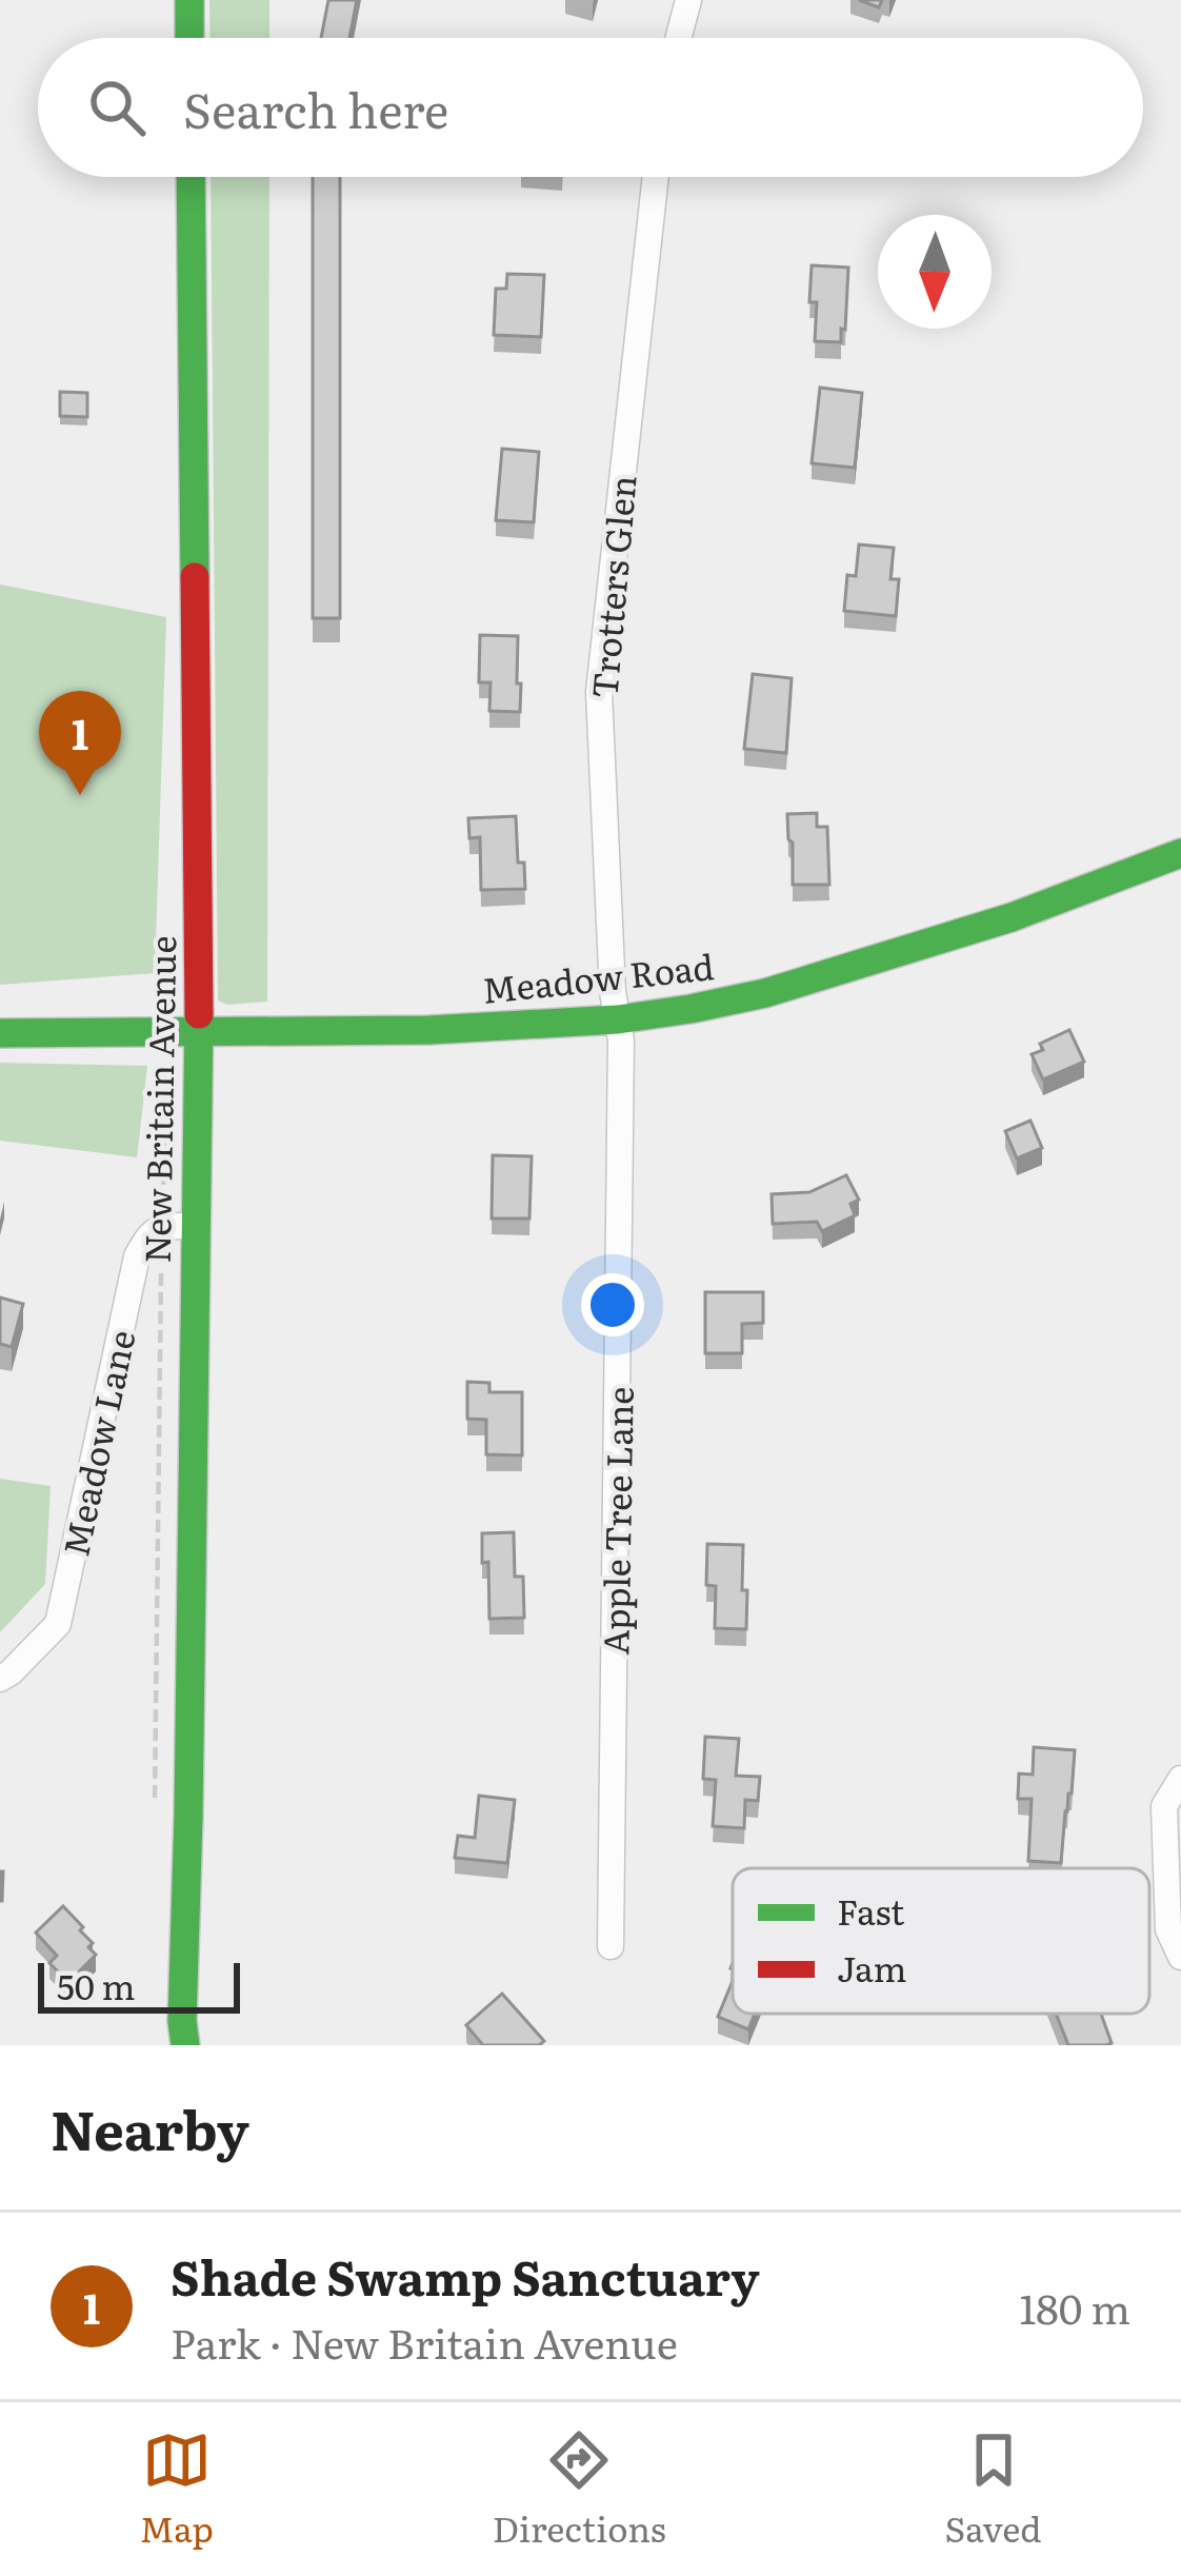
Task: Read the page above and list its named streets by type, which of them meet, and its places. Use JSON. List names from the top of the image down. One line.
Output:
{"streets":{"street":["Trotters Glen","Meadow Road","New Britain Avenue","Meadow Lane","Apple Tree Lane"]},"crossings":[["Trotters Glen","Meadow Road"],["Trotters Glen","Apple Tree Lane"],["Meadow Road","New Britain Avenue"],["Meadow Road","Apple Tree Lane"],["New Britain Avenue","Meadow Lane"]],"legend":["Fast","Jam"],"scale_bar":"50 m","north":"bottom","page":{"search":"Search here","pins":"1","scale":"50 m","heading":"Nearby","list":[{"mark":"1","name":"Shade Swamp Sanctuary","note":"Park · New Britain Avenue","value":"180 m"}],"nav":["Map","Directions","Saved"]}}
